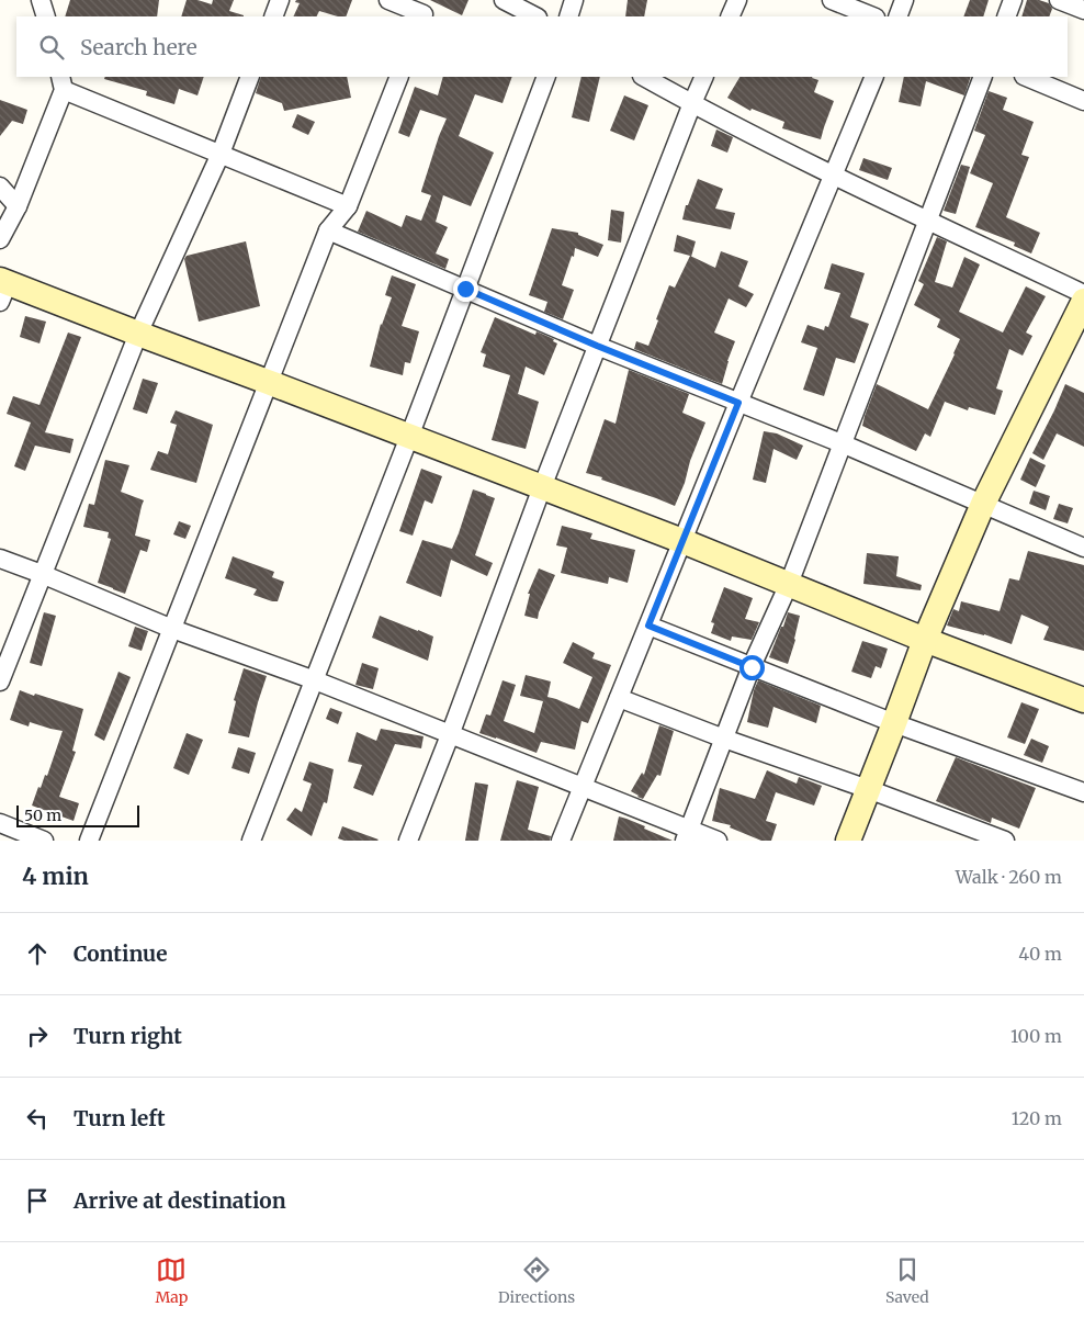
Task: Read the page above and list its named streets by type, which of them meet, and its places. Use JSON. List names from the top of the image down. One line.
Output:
{"scale_bar":"50 m","page":{"search":"Search here","scale":"50 m","heading":["4 min","Walk · 260 m"],"list":[["Continue","40 m"],["Turn right","100 m"],["Turn left","120 m"],"Arrive at destination"],"nav":["Map","Directions","Saved"]}}
